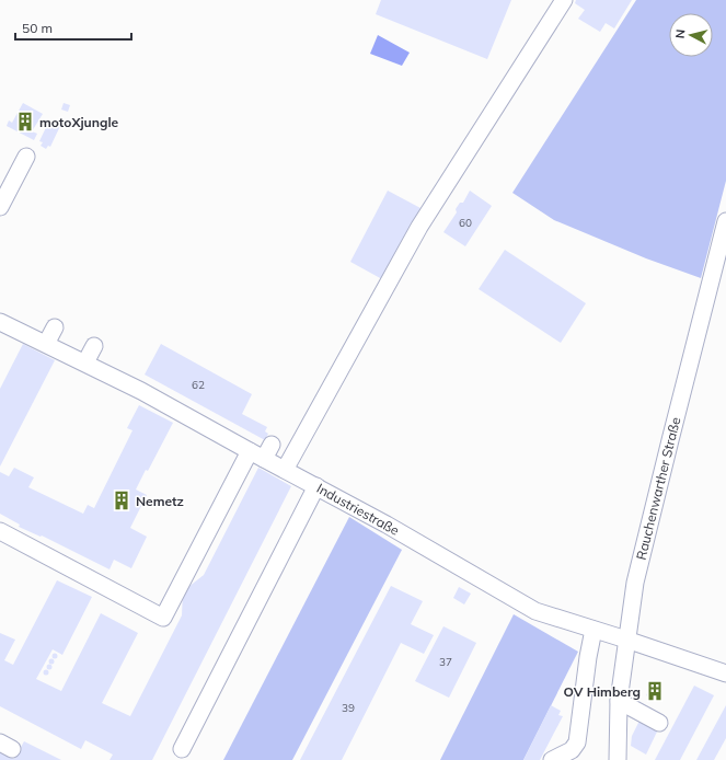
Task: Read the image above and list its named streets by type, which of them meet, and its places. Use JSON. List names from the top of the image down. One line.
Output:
{"streets":{"street":["Rauchenwarther Straße","Industriestraße"]},"crossings":[["Rauchenwarther Straße","Industriestraße"]],"places":{"building":["motoXjungle","Nemetz","OV Himberg"]},"house_numbers":["60","62","37","39"],"scale_bar":"50 m","north":"left"}
